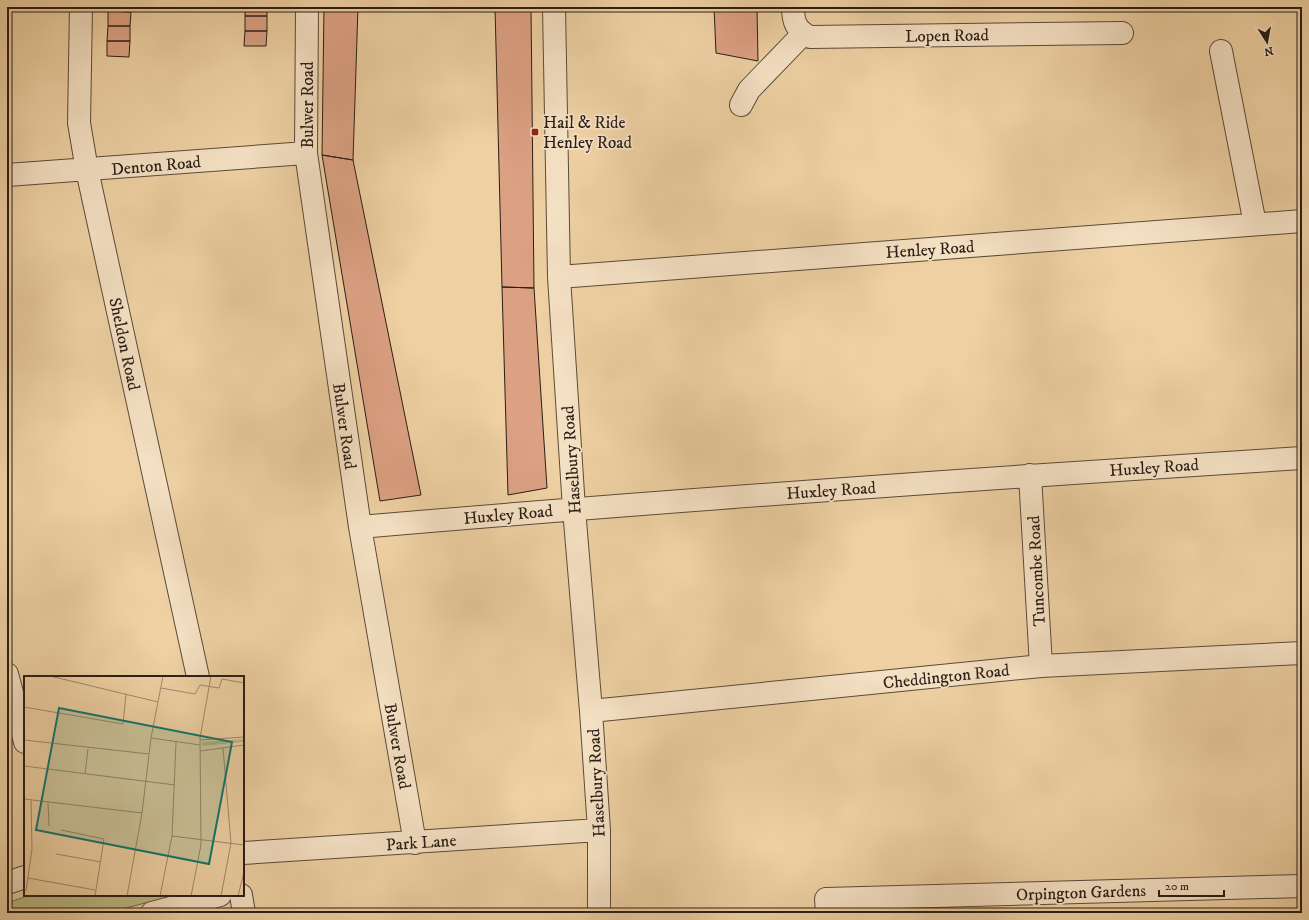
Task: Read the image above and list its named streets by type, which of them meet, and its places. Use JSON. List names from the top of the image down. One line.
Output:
{"streets":{"street":["Lopen Road","Bulwer Road","Denton Road","Henley Road","Sheldon Road","Haselbury Road","Huxley Road","Tuncombe Road","Cheddington Road","Park Lane","Orpington Gardens"]},"crossings":[["Bulwer Road","Denton Road"],["Bulwer Road","Huxley Road"],["Bulwer Road","Park Lane"],["Denton Road","Sheldon Road"],["Henley Road","Haselbury Road"],["Haselbury Road","Huxley Road"],["Haselbury Road","Cheddington Road"],["Haselbury Road","Park Lane"],["Huxley Road","Tuncombe Road"],["Tuncombe Road","Cheddington Road"]],"places":{"transit":["Hail & Ride Henley Road"]},"scale_bar":"20 m","north":"bottom"}
